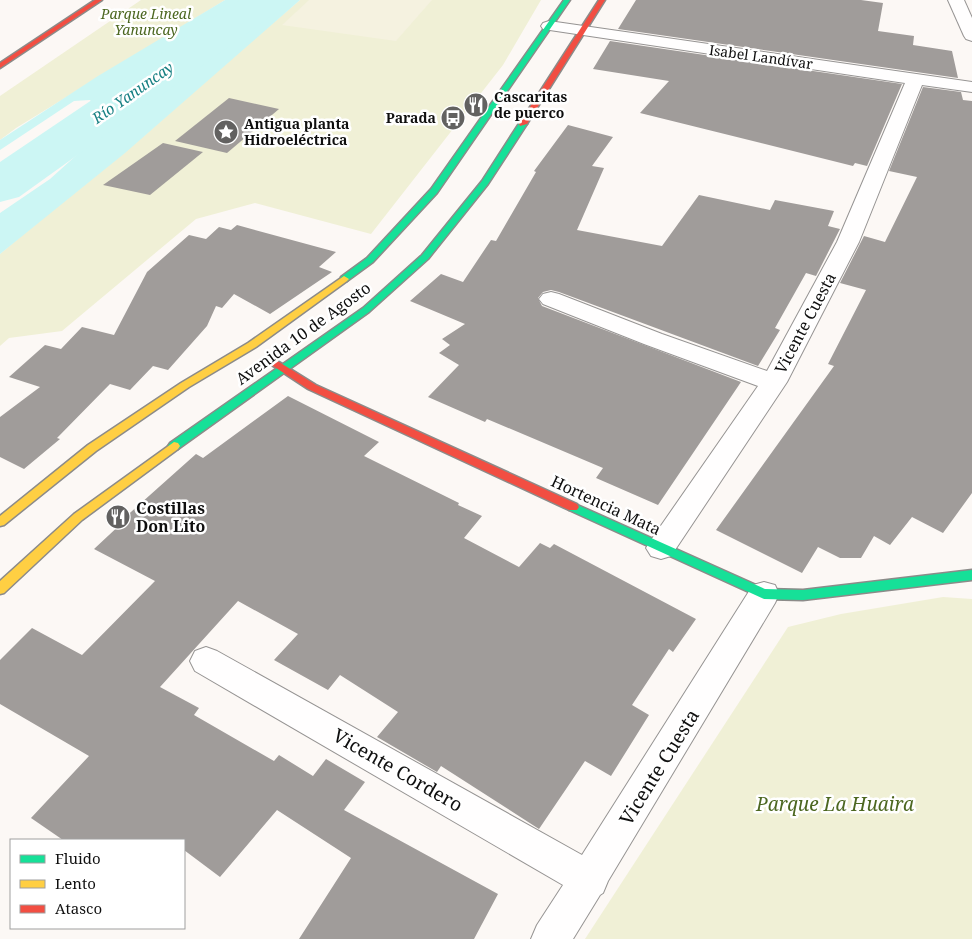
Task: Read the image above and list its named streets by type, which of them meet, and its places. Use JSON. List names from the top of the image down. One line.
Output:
{"streets":{"main road":["Avenida 10 de Agosto","Hortencia Mata"],"street":["Isabel Landívar","Vicente Cuesta","Vicente Cordero"]},"crossings":[["Isabel Landívar","Vicente Cuesta"],["Isabel Landívar","Avenida 10 de Agosto"],["Vicente Cuesta","Hortencia Mata"],["Vicente Cuesta","Vicente Cordero"],["Avenida 10 de Agosto","Hortencia Mata"]],"water":["Río Yanuncay"],"parks":["Parque Lineal Yanuncay","Parque La Huaira"],"places":{"restaurant":["Cascaritas de puerco","Costillas Don Lito"],"bus stop":["Parada"],"place":["Antigua planta Hidroeléctrica"]},"legend":["Fluido","Lento","Atasco"]}
